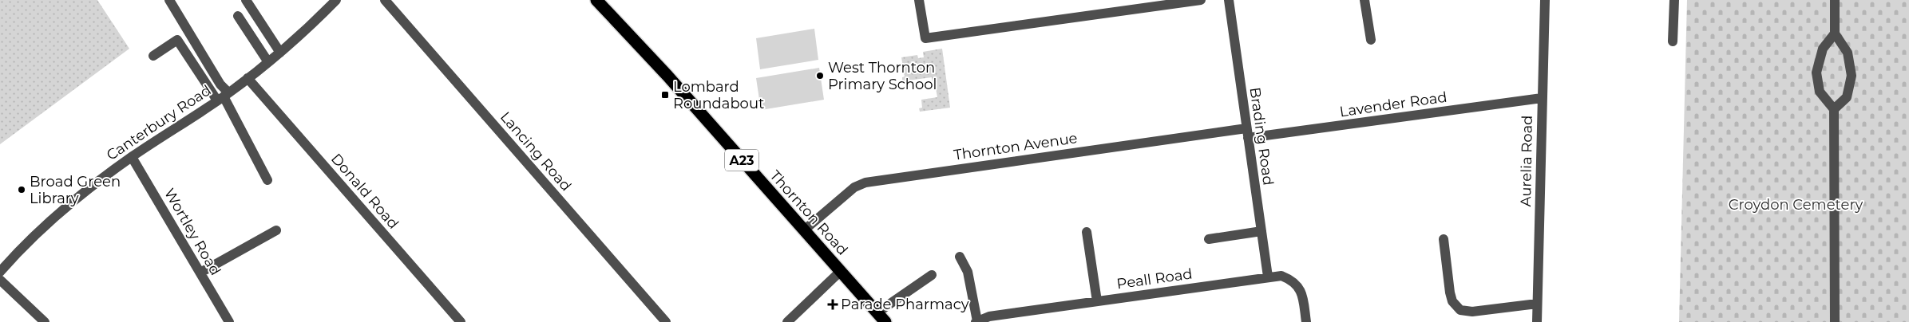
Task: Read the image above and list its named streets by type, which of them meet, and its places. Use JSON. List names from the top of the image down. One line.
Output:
{"streets":{"highway":["A23","Thornton Road"],"street":["Lavender Road","Canterbury Road","Brading Road","Thornton Avenue","Lancing Road","Aurelia Road","Donald Road","Wortley Road","Peall Road"]},"crossings":[["Lavender Road","Brading Road"],["Lavender Road","Thornton Avenue"],["Lavender Road","Aurelia Road"],["Canterbury Road","Donald Road"],["Canterbury Road","Wortley Road"],["Brading Road","Thornton Avenue"],["Brading Road","Peall Road"],["Thornton Avenue","Thornton Road"]],"parks":["Croydon Cemetery"],"places":{"other":["West Thornton Primary School","Broad Green Library"],"transit":["Lombard Roundabout"],"health":["Parade Pharmacy"]}}
